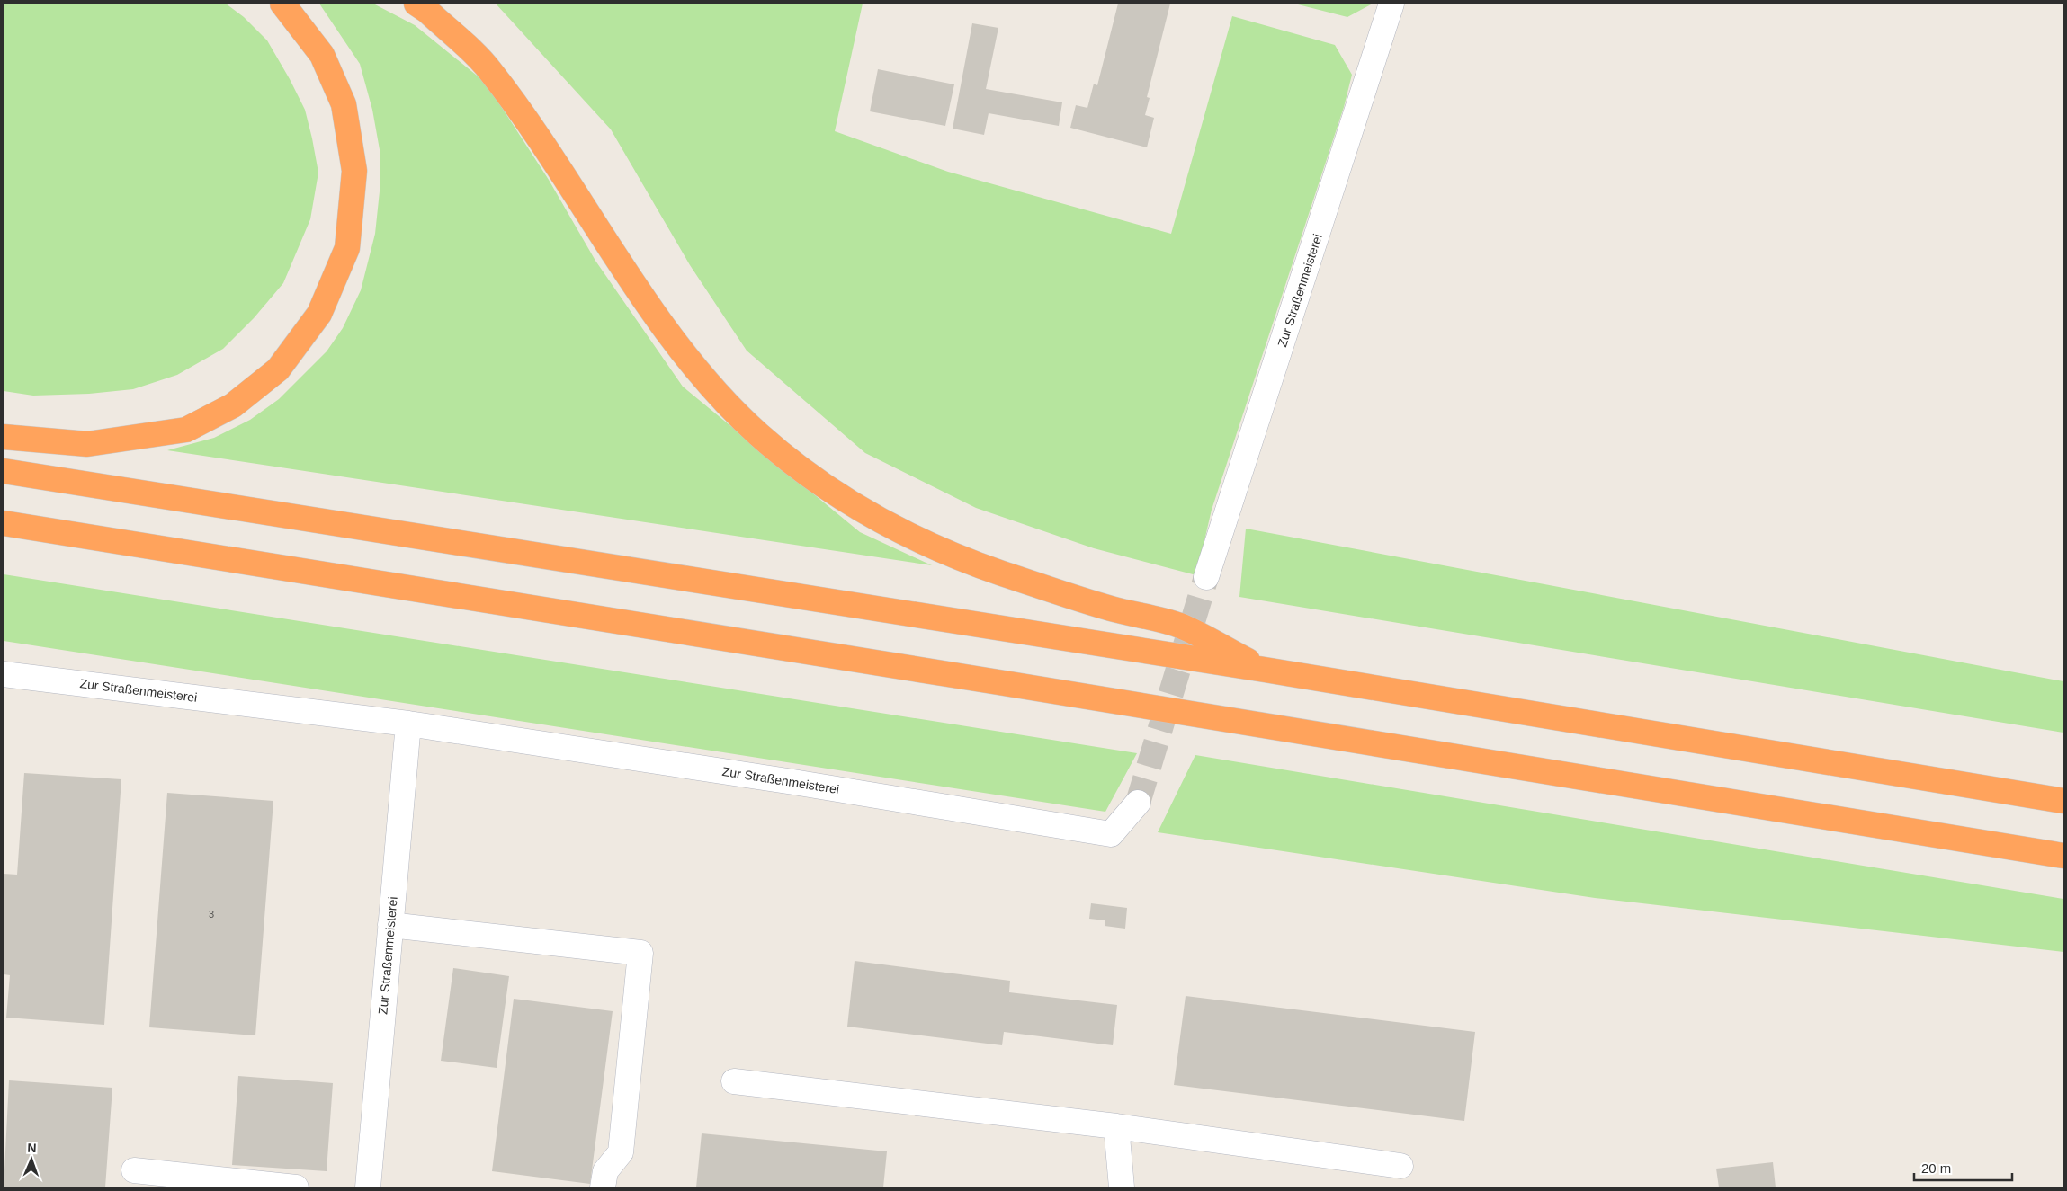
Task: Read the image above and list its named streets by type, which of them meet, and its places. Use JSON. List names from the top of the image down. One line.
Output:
{"streets":{"street":["Zur Straßenmeisterei"]},"house_numbers":["3"],"scale_bar":"20 m","north":"top"}
